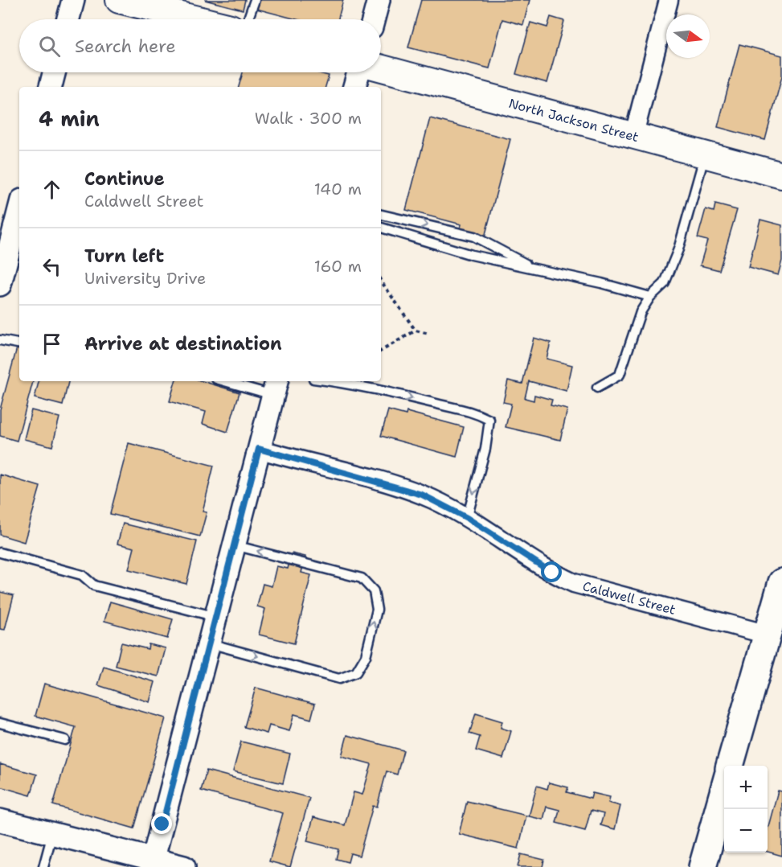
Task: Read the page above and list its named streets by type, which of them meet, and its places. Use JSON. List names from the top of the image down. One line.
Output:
{"streets":{"main road":["North Jackson Street"],"street":["Caldwell Street"]},"north":"right","page":{"search":"Search here","heading":["4 min","Walk · 300 m"],"list":[["Continue","Caldwell Street","140 m"],["Turn left","University Drive","160 m"],"Arrive at destination"],"map_buttons":["+","−"]}}
